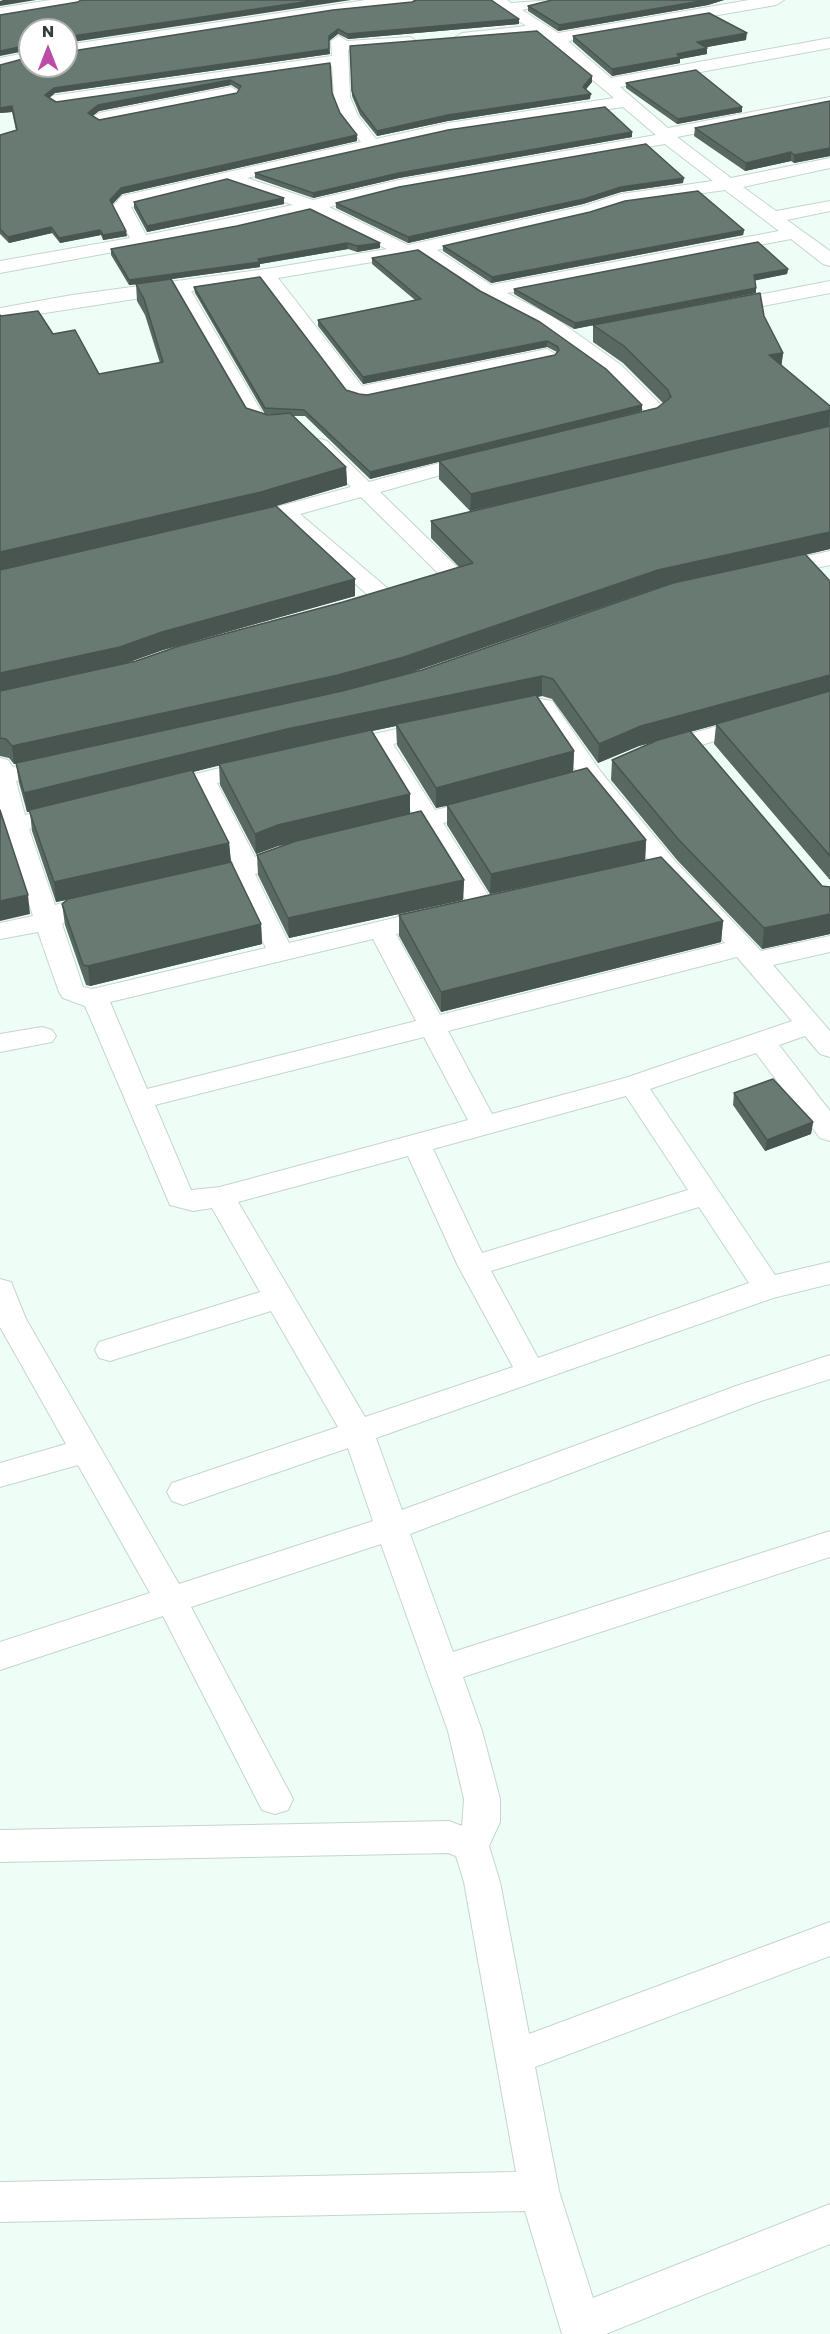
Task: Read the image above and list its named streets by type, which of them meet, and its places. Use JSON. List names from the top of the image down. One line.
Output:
{"north":"top"}
